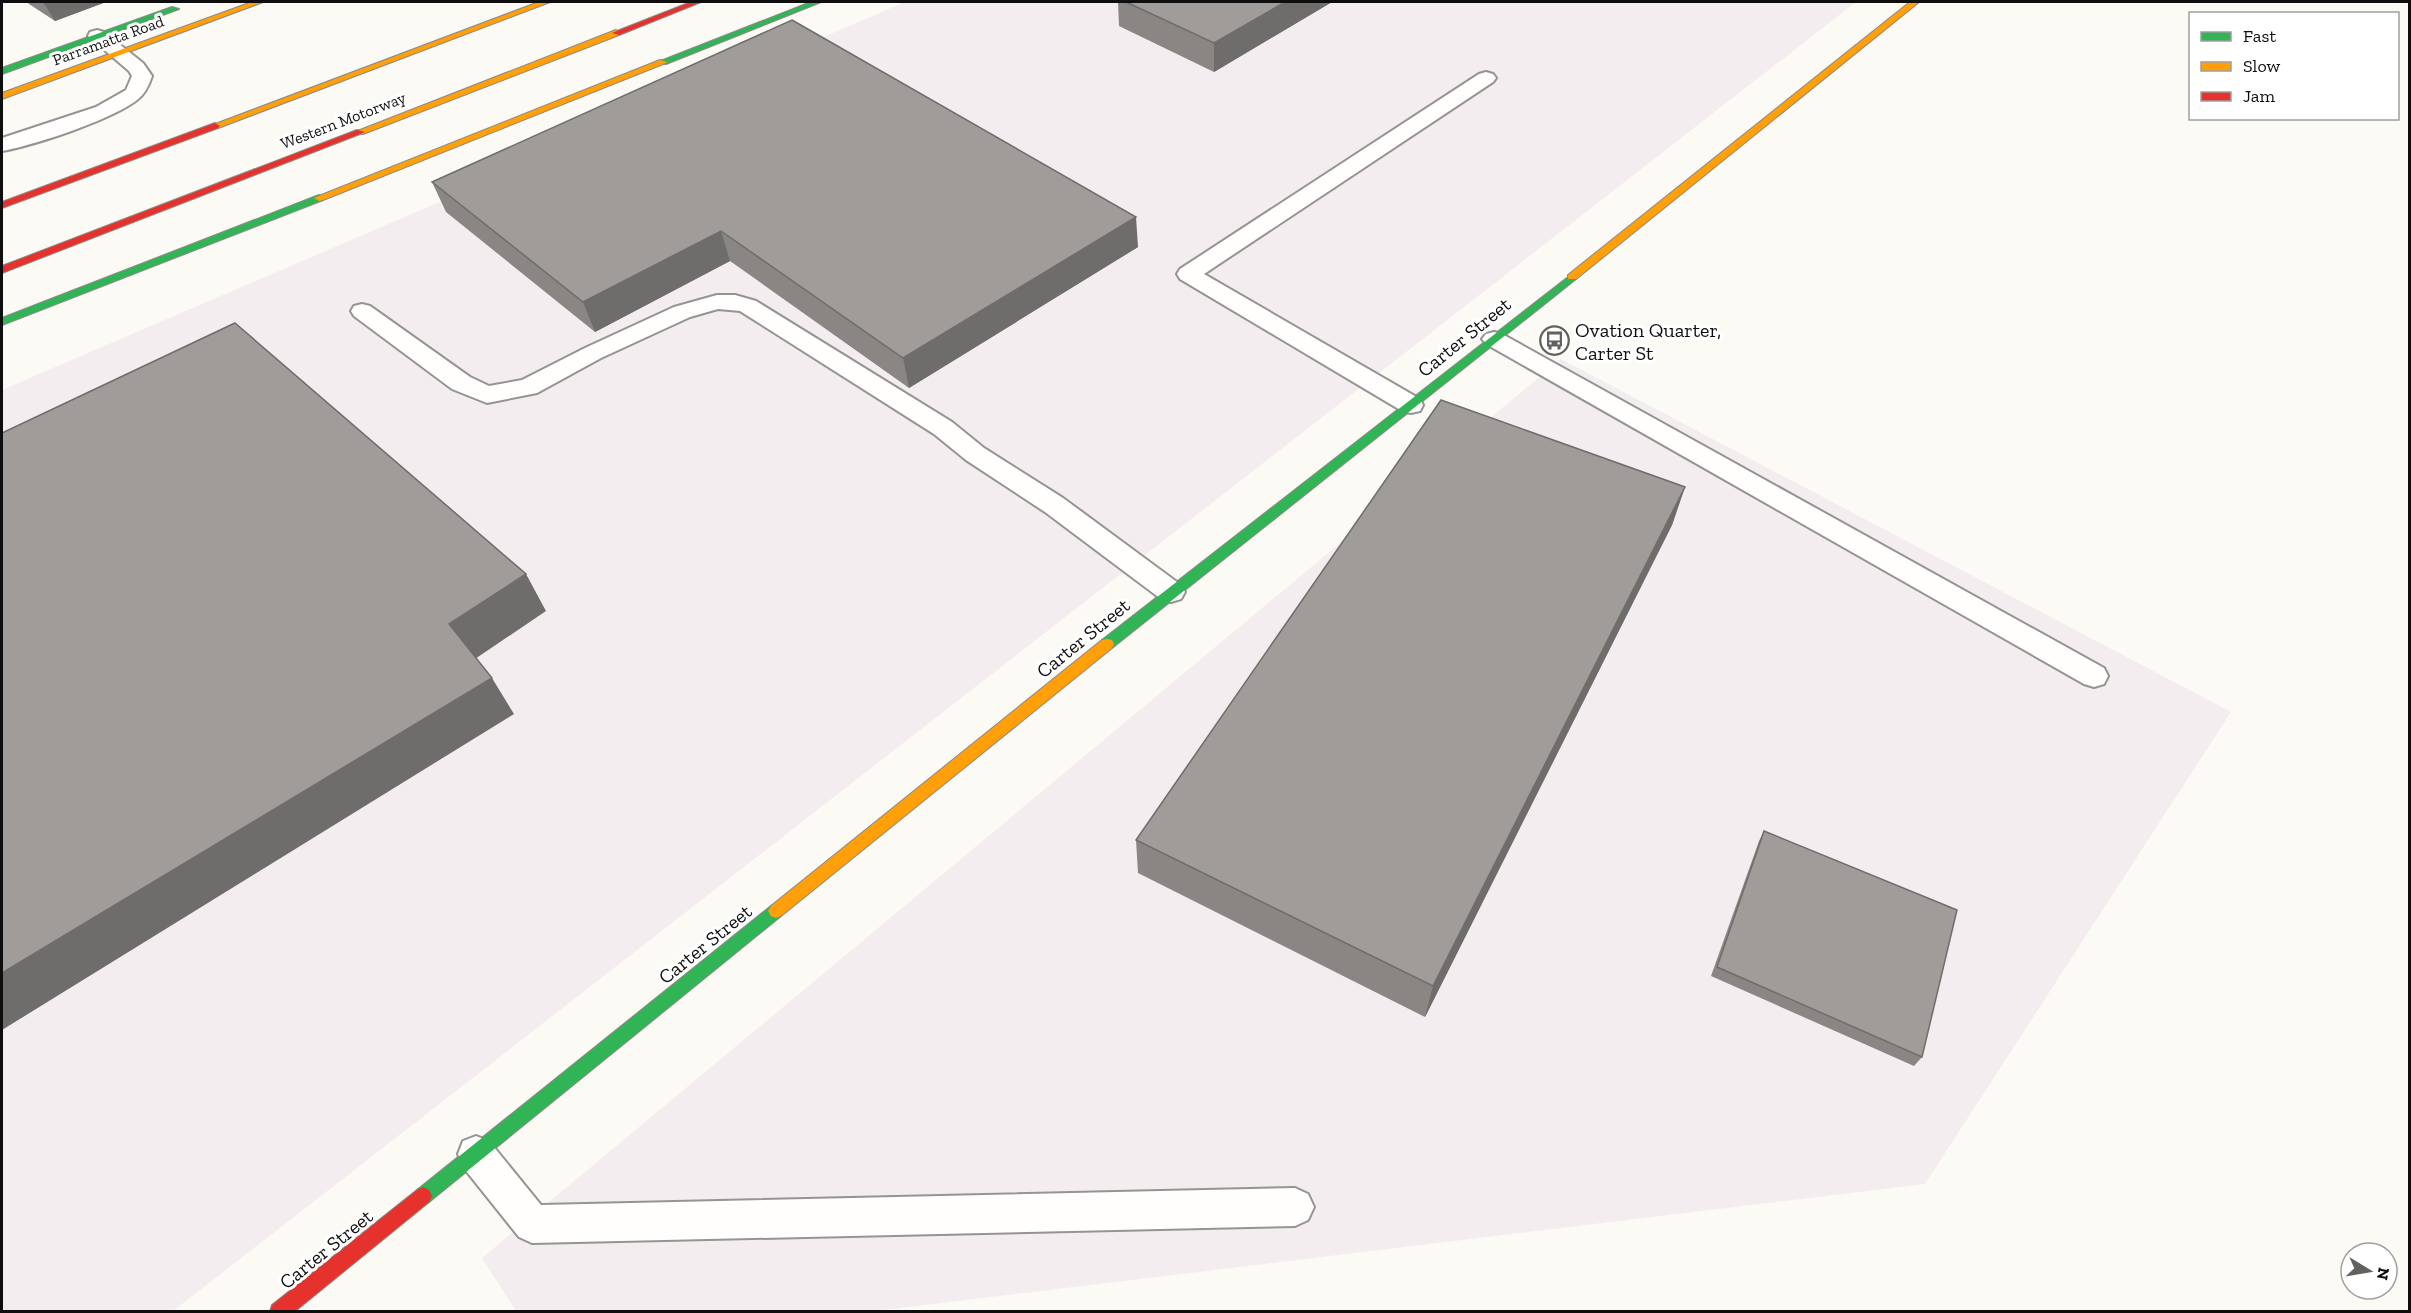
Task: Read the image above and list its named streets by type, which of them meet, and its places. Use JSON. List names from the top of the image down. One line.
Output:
{"streets":{"main road":["Parramatta Road","Western Motorway","Carter Street"]},"places":{"bus stop":["Ovation Quarter, Carter St"]},"legend":["Fast","Slow","Jam"],"north":"right"}
